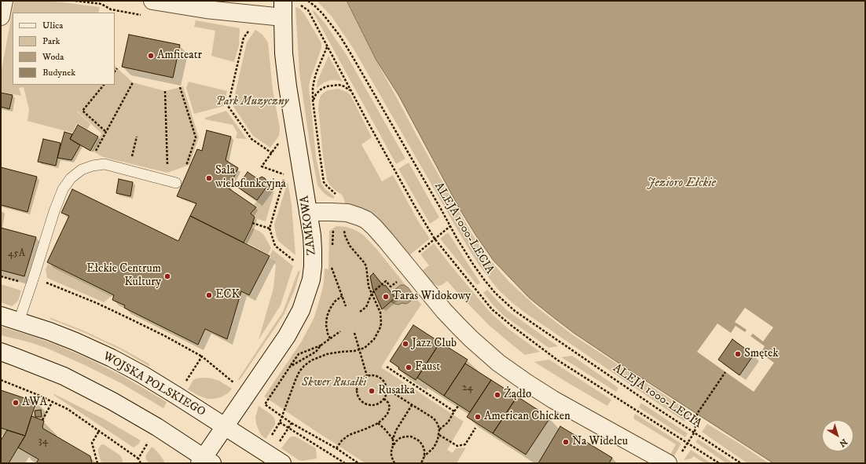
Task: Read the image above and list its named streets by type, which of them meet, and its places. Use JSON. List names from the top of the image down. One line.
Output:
{"streets":{"street":["ZAMKOWA","WOJSKA POLSKIEGO"],"path":["ALEJA 1000-LECIA"]},"crossings":[["ZAMKOWA","WOJSKA POLSKIEGO"]],"water":["Jezioro Ełckie"],"parks":["Park Muzyczny","Skwer Rusałki"],"places":["Amfiteatr","Sala wielofunkcyjna","Ełckie Centrum Kultury","ECK","Taras Widokowy","Jazz Club","Smętek","Faust","Rusałka","Żądło","AWA","American Chicken","Na Widelcu"],"house_numbers":["45A","24","34"],"legend":["Ulica","Park","Woda","Budynek"],"north":"bottom right"}
